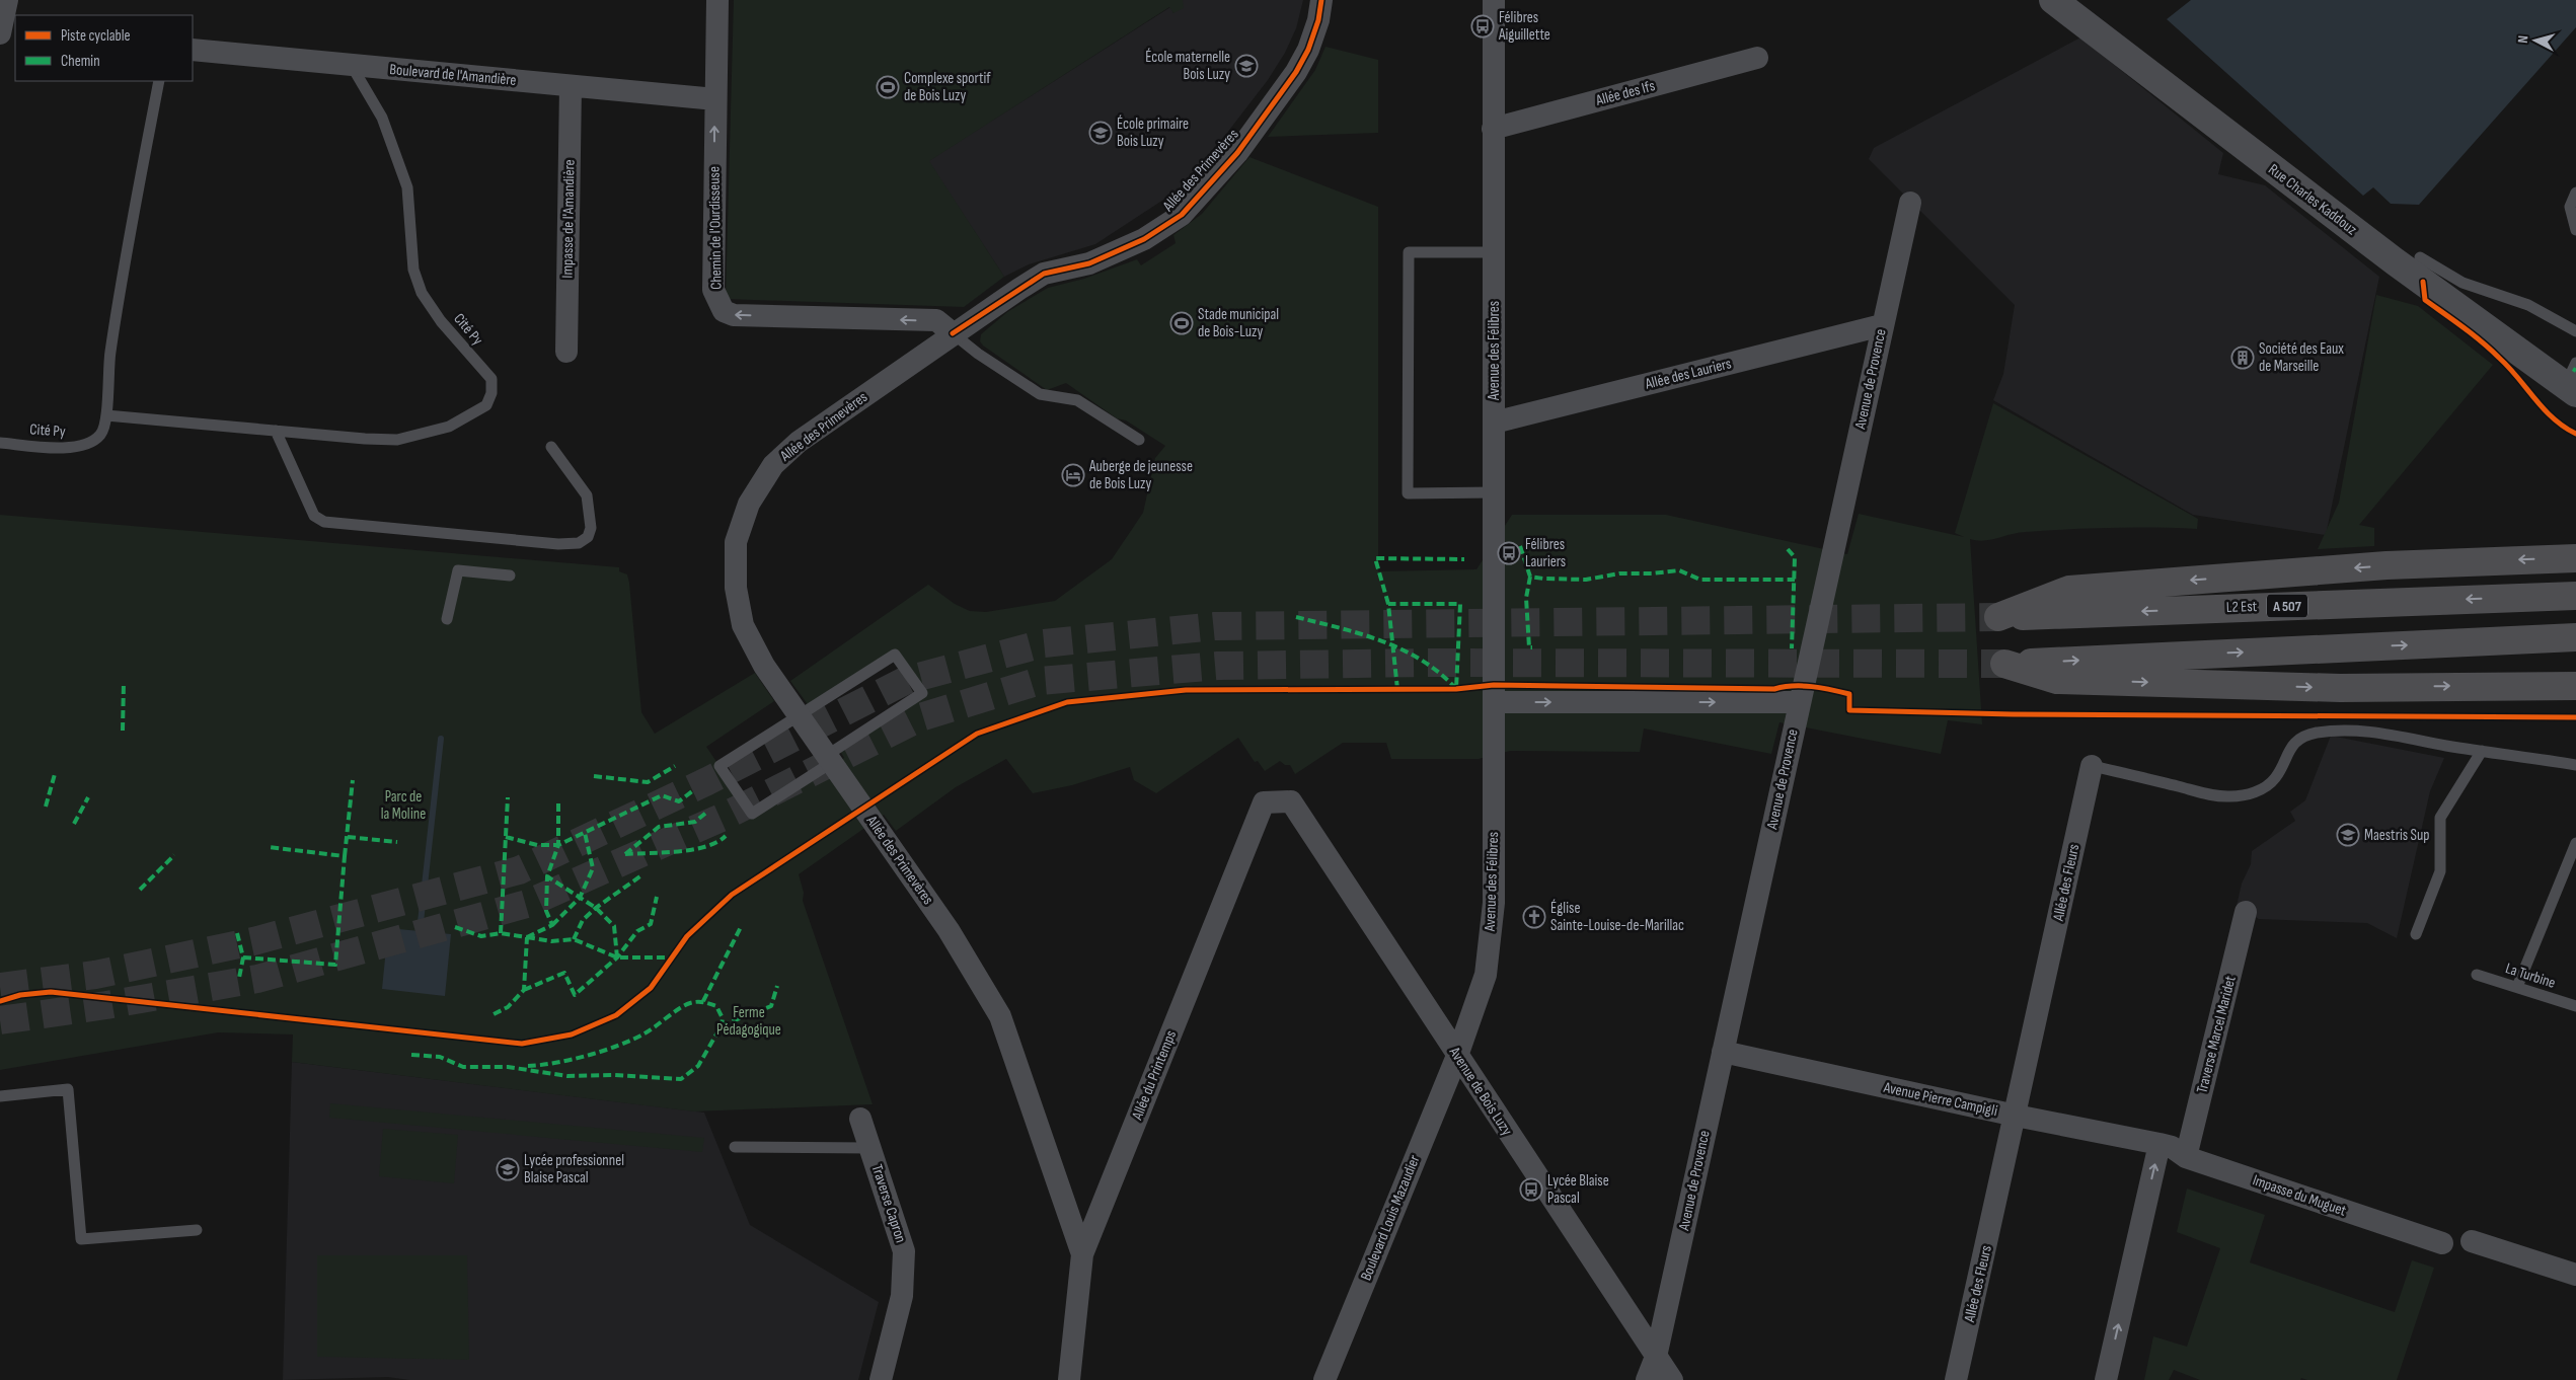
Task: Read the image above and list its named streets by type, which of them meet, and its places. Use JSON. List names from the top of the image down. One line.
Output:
{"streets":{"highway":["A 507","L2 Est"],"street":["Boulevard de l'Amandière","Allée des Ifs","Allée des Primevères","Rue Charles Kaddouz","Impasse de l'Amandière","Chemin de l'Ourdisseuse","Avenue des Félibres","Allée des Lauriers","Avenue de Provence","Allée des Fleurs","Traverse Marcel Maridet","Allée du Printemps","Avenue de Bois Luzy","Avenue Pierre Campigli","Impasse du Muguet","Traverse Capron","Boulevard Louis Mazaudier"],"lane":["Cité Py","La Turbine"]},"crossings":[["Boulevard de l'Amandière","Impasse de l'Amandière"],["Boulevard de l'Amandière","Chemin de l'Ourdisseuse"],["Boulevard de l'Amandière","Cité Py"],["Allée des Ifs","Avenue des Félibres"],["Allée des Primevères","Chemin de l'Ourdisseuse"],["Allée des Primevères","Allée du Printemps"],["Avenue des Félibres","Allée des Lauriers"],["Avenue des Félibres","Avenue de Bois Luzy"],["Avenue des Félibres","Boulevard Louis Mazaudier"],["Allée des Lauriers","Avenue de Provence"],["Avenue de Provence","Avenue de Bois Luzy"],["Avenue de Provence","Avenue Pierre Campigli"],["Allée des Fleurs","Avenue Pierre Campigli"],["Traverse Marcel Maridet","Impasse du Muguet"],["Allée du Printemps","Avenue de Bois Luzy"],["Avenue de Bois Luzy","Boulevard Louis Mazaudier"],["Avenue Pierre Campigli","Impasse du Muguet"]],"parks":["Parc de la Moline","Ferme Pédagogique"],"places":{"bus stop":["Félibres Aiguillette","Félibres Lauriers","Lycée Blaise Pascal"],"school or university":["École maternelle Bois Luzy","École primaire Bois Luzy","Maestris Sup","Lycée professionnel Blaise Pascal"],"sports":["Complexe sportif de Bois Luzy","Stade municipal de Bois-Luzy"],"building":["Société des Eaux de Marseille"],"hotel":["Auberge de jeunesse de Bois Luzy"],"church":["Église Sainte-Louise-de-Marillac"]},"legend":["Piste cyclable","Chemin"],"north":"left"}
